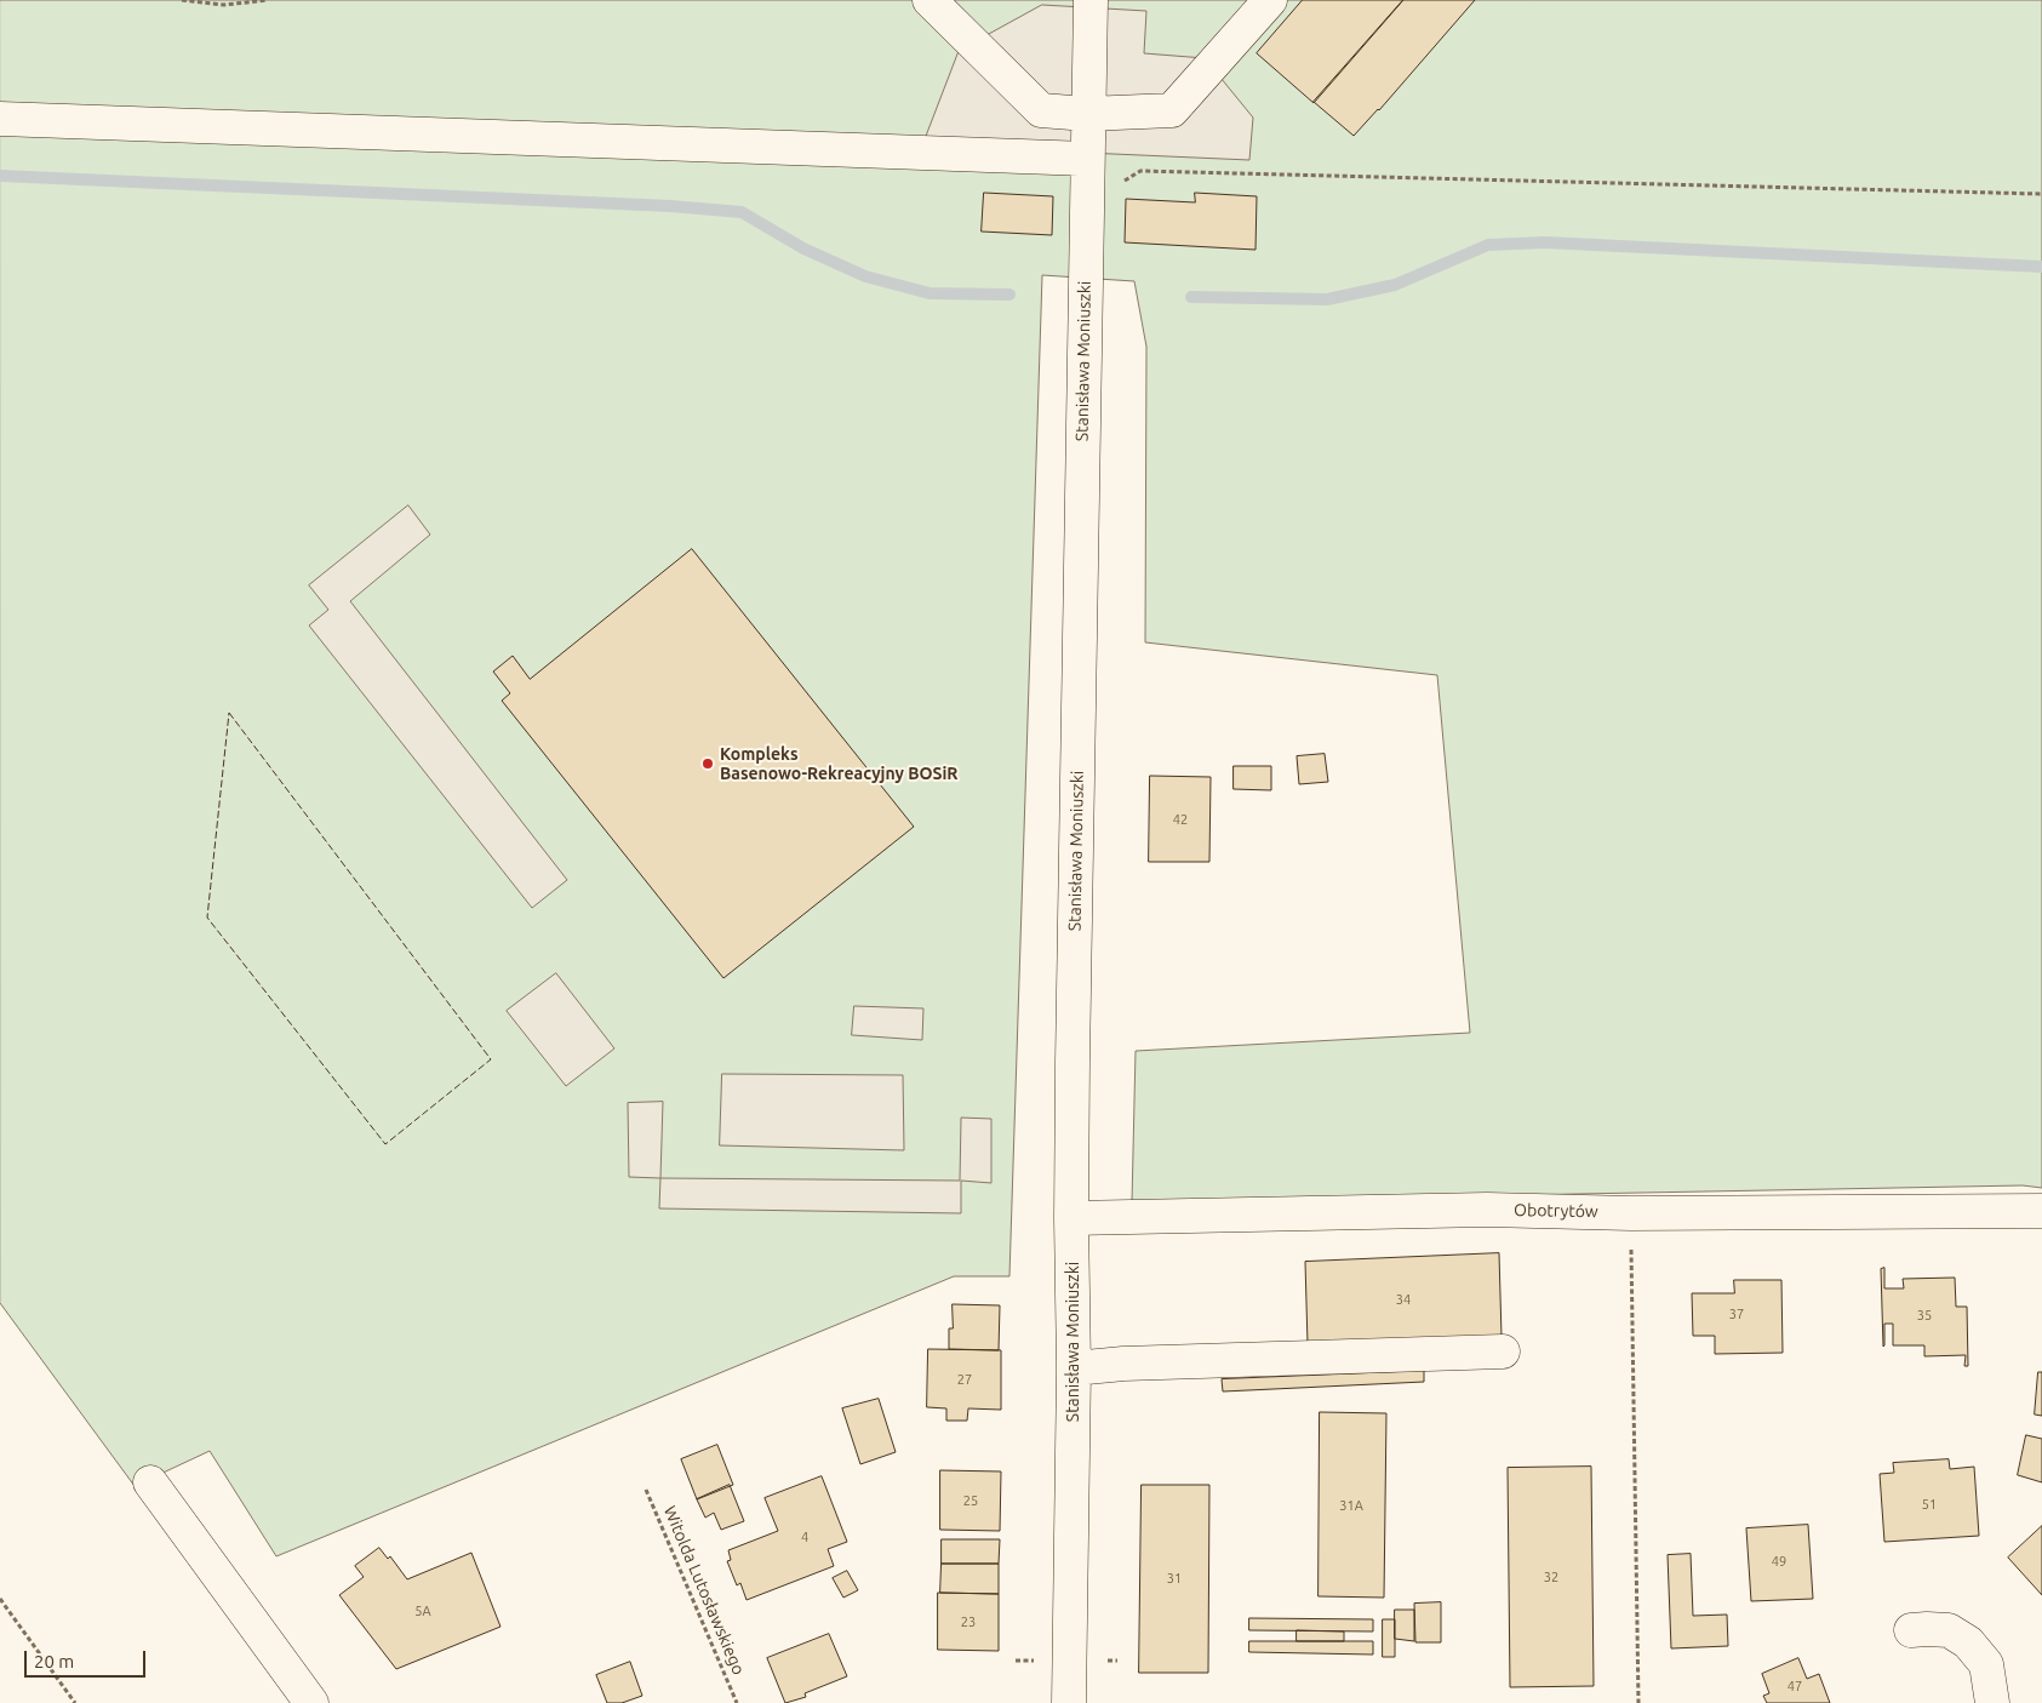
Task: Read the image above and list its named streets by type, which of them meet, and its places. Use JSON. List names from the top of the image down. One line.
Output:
{"streets":{"street":["Stanisława Moniuszki","Obotrytów"],"path":["Witolda Lutosławskiego"]},"crossings":[["Stanisława Moniuszki","Obotrytów"]],"places":["Kompleks Basenowo-Rekreacyjny BOSiR"],"house_numbers":["42","34","37","35","27","25","51","31A","4","49","32","31","5A","23","47"],"scale_bar":"20 m"}
